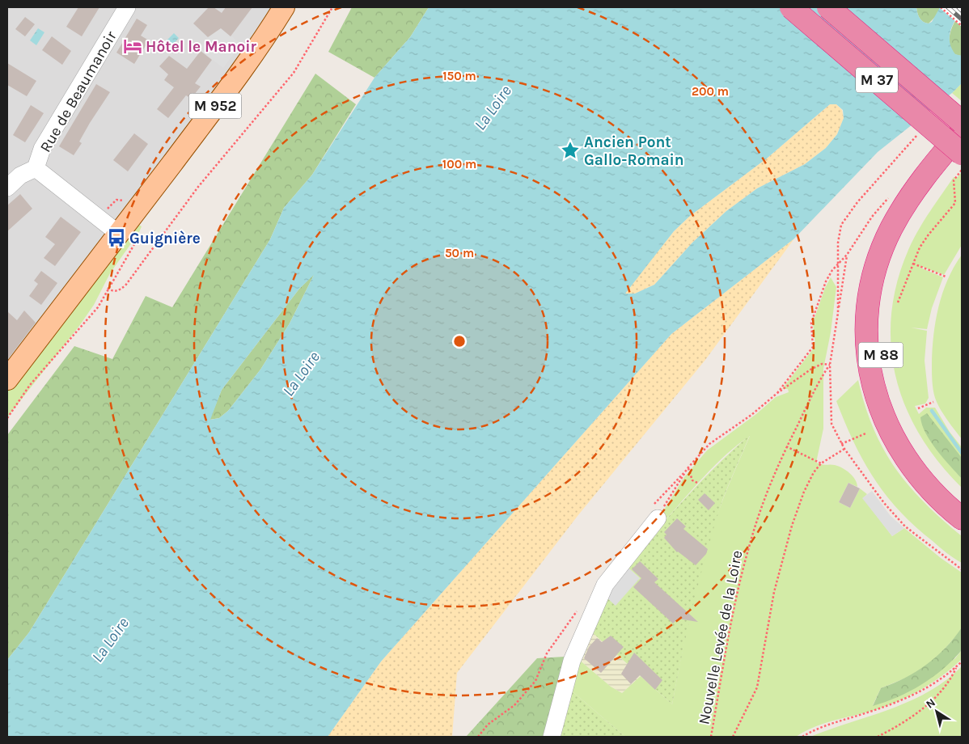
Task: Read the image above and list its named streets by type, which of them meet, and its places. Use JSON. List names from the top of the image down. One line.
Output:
{"streets":{"highway":["M 37","M 88"],"main road":["M 952"],"street":["Rue de Beaumanoir"],"path":["Nouvelle Levée de la Loire"]},"crossings":[["M 37","M 88"],["Rue de Beaumanoir","M 952"]],"water":["La Loire"],"places":{"hotel":["Hôtel le Manoir"],"place":["Ancien Pont Gallo-Romain"],"bus stop":["Guignière"]},"north":"top left","rings":["150 m","200 m","100 m","50 m"]}
